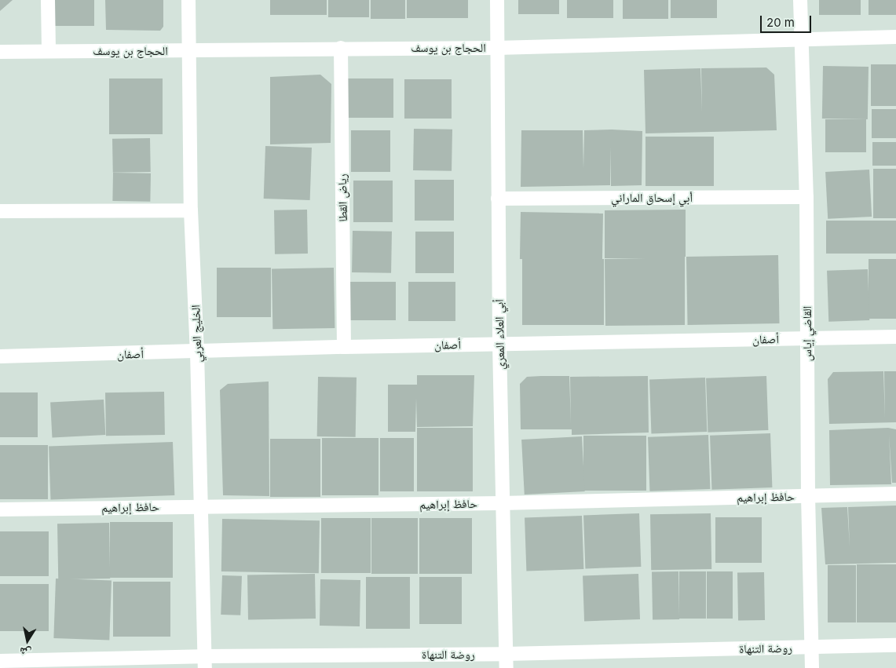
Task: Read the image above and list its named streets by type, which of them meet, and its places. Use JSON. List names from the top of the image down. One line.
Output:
{"streets":{"street":["الحجاج بن يوسف","رياض القطا","أبي إسحاق الماراني","الخليج العربي","القاضي إياس","أبي العلاء المعري","أصفان","حافظ إبراهيم","روضة التنهاة"]},"crossings":[["الحجاج بن يوسف","رياض القطا"],["الحجاج بن يوسف","الخليج العربي"],["الحجاج بن يوسف","القاضي إياس"],["الحجاج بن يوسف","أبي العلاء المعري"],["رياض القطا","أصفان"],["أبي إسحاق الماراني","القاضي إياس"],["أبي إسحاق الماراني","أبي العلاء المعري"],["الخليج العربي","أصفان"],["الخليج العربي","حافظ إبراهيم"],["الخليج العربي","روضة التنهاة"],["القاضي إياس","أصفان"],["القاضي إياس","حافظ إبراهيم"],["القاضي إياس","روضة التنهاة"],["أبي العلاء المعري","أصفان"],["أبي العلاء المعري","حافظ إبراهيم"],["أبي العلاء المعري","روضة التنهاة"]],"scale_bar":"20 m","north":"bottom"}
